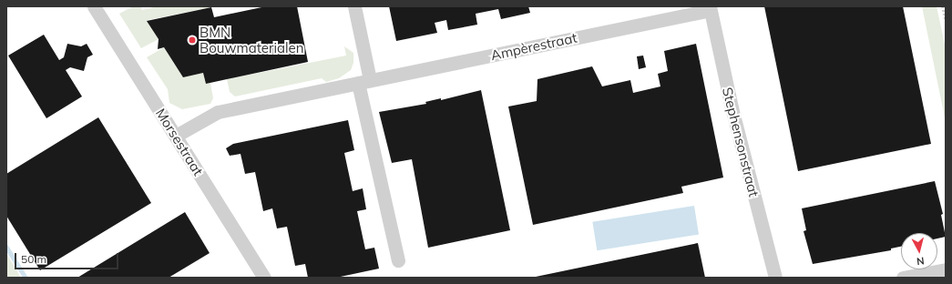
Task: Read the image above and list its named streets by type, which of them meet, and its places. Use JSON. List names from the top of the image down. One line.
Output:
{"streets":{"street":["Ampèrestraat","Morsestraat","Stephensonstraat"]},"crossings":[["Ampèrestraat","Morsestraat"],["Ampèrestraat","Stephensonstraat"]],"places":["BMN Bouwmaterialen"],"scale_bar":"50 m","north":"bottom"}
